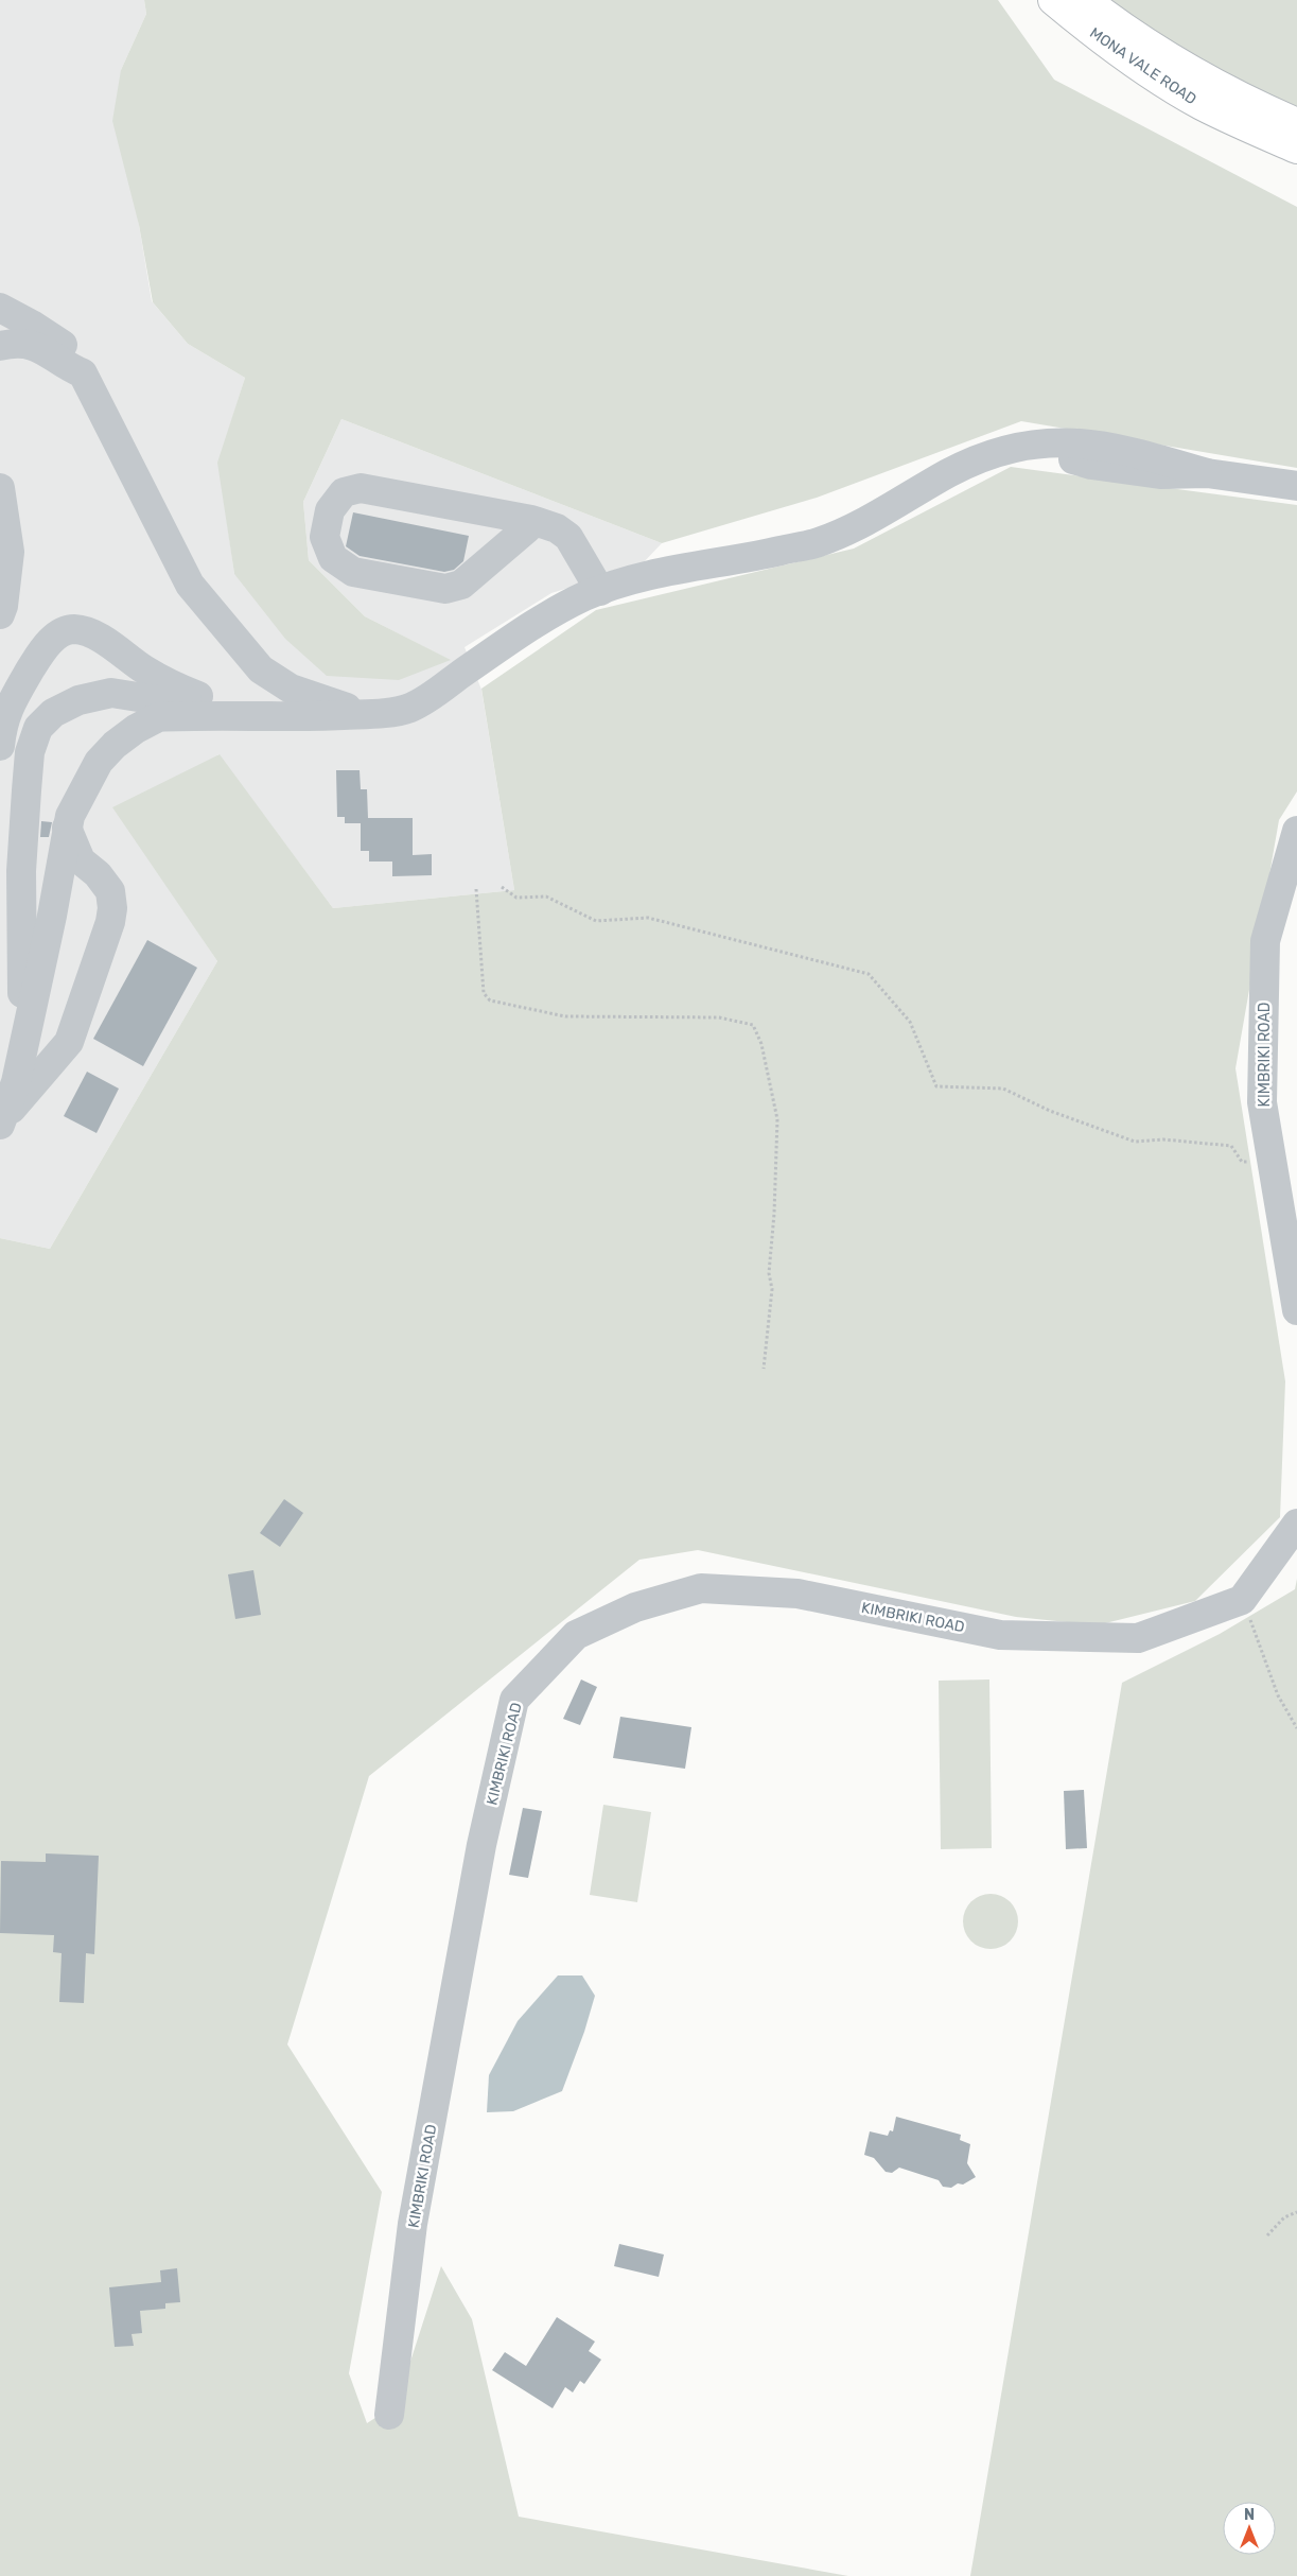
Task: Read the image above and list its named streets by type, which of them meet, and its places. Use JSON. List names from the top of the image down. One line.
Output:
{"streets":{"highway":["MONA VALE ROAD"],"street":["KIMBRIKI ROAD"]},"north":"top"}
